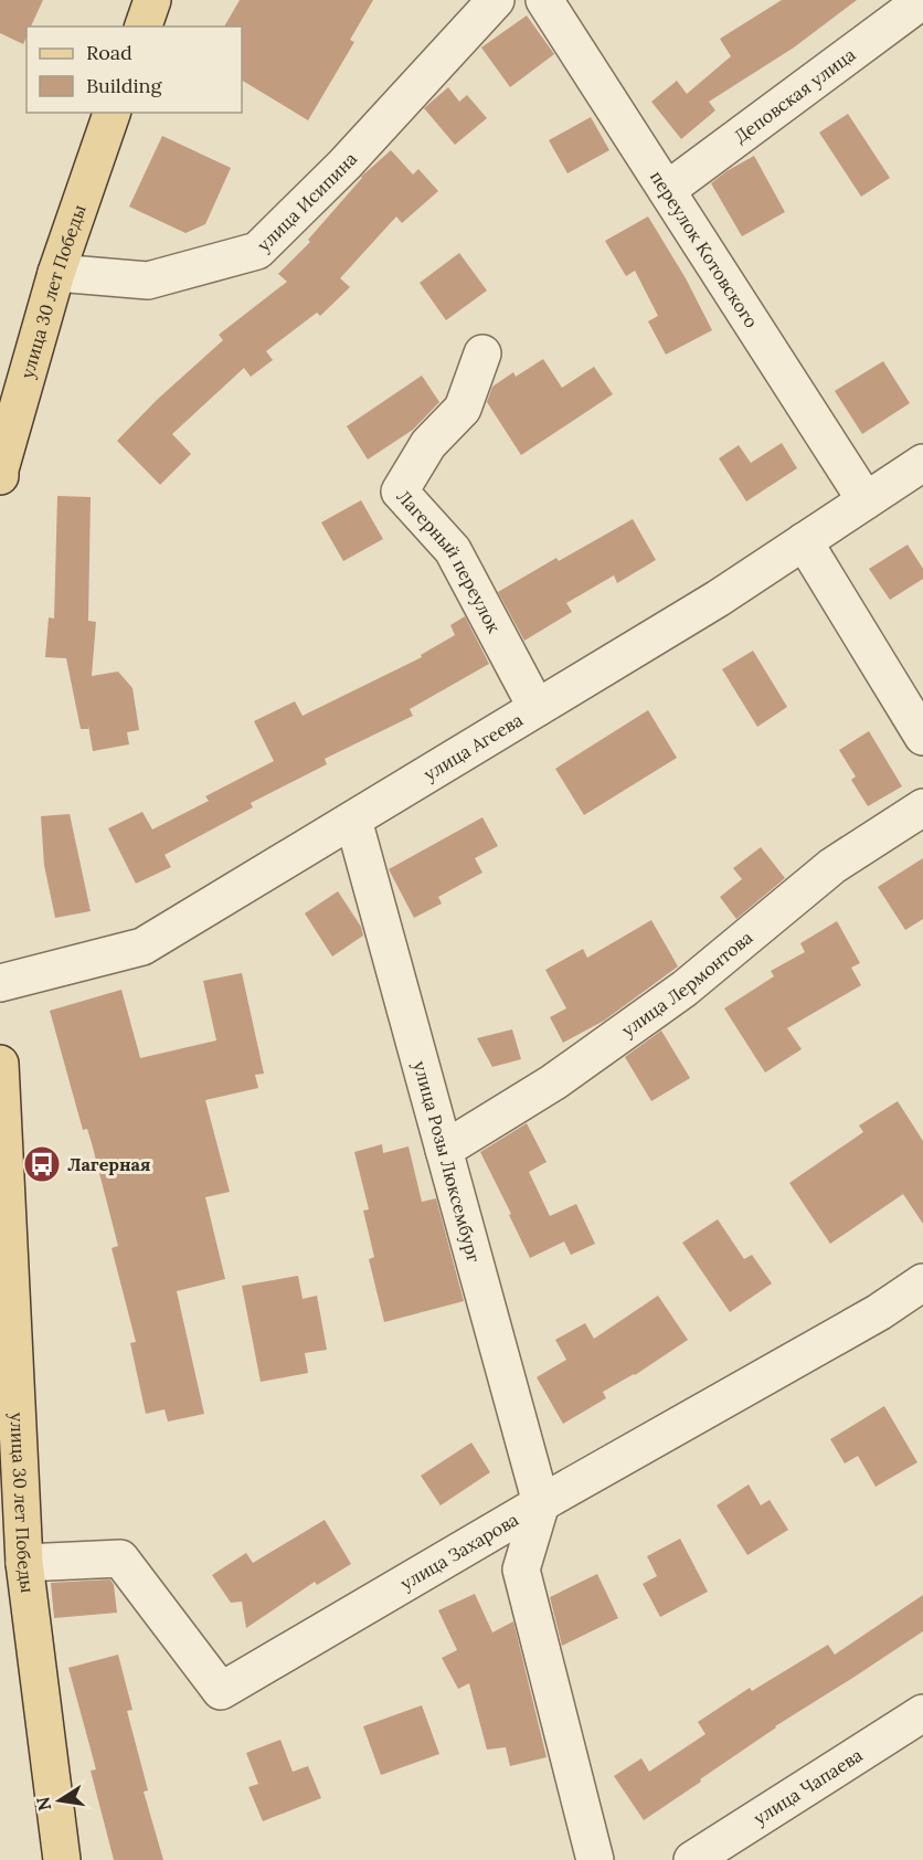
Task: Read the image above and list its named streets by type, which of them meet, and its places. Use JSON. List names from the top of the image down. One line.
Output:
{"streets":{"main road":["улица 30 лет Победы"],"street":["Деповская улица","улица Исипина","переулок Котовского","Лагерный переулок","улица Агеева","улица Лермонтова","улица Розы Люксембург","улица Захарова","улица Чапаева"]},"crossings":[["Деповская улица","переулок Котовского"],["улица Исипина","улица 30 лет Победы"],["переулок Котовского","улица Агеева"],["улица 30 лет Победы","улица Захарова"],["Лагерный переулок","улица Агеева"],["улица Агеева","улица Розы Люксембург"],["улица Лермонтова","улица Розы Люксембург"],["улица Розы Люксембург","улица Захарова"]],"places":{"bus stop":["Лагерная"]},"legend":["Road","Building"],"north":"left"}
